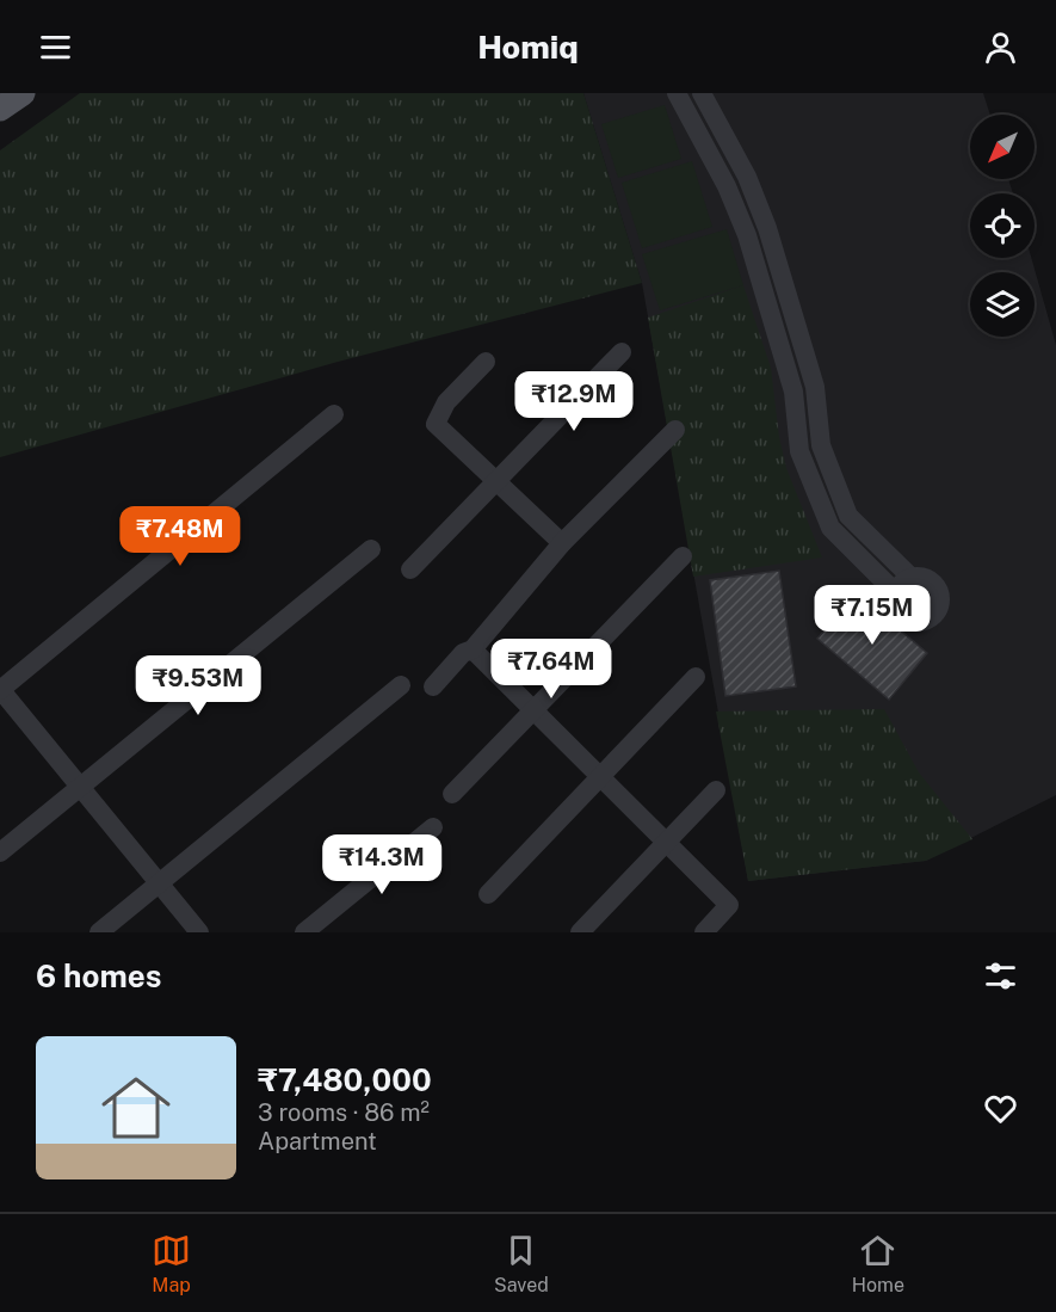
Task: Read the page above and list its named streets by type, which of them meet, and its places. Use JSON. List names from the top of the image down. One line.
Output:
{"north":"bottom left","page":{"header":"Homiq","price":["₹12.9M","₹7.48M","₹7.15M","₹7.64M","₹9.53M","₹14.3M"],"heading":"6 homes","list":[{"name":"₹7,480,000","note":"3 rooms · 86 m² · Apartment"}],"tabs":["Map","Saved","Home"]}}
